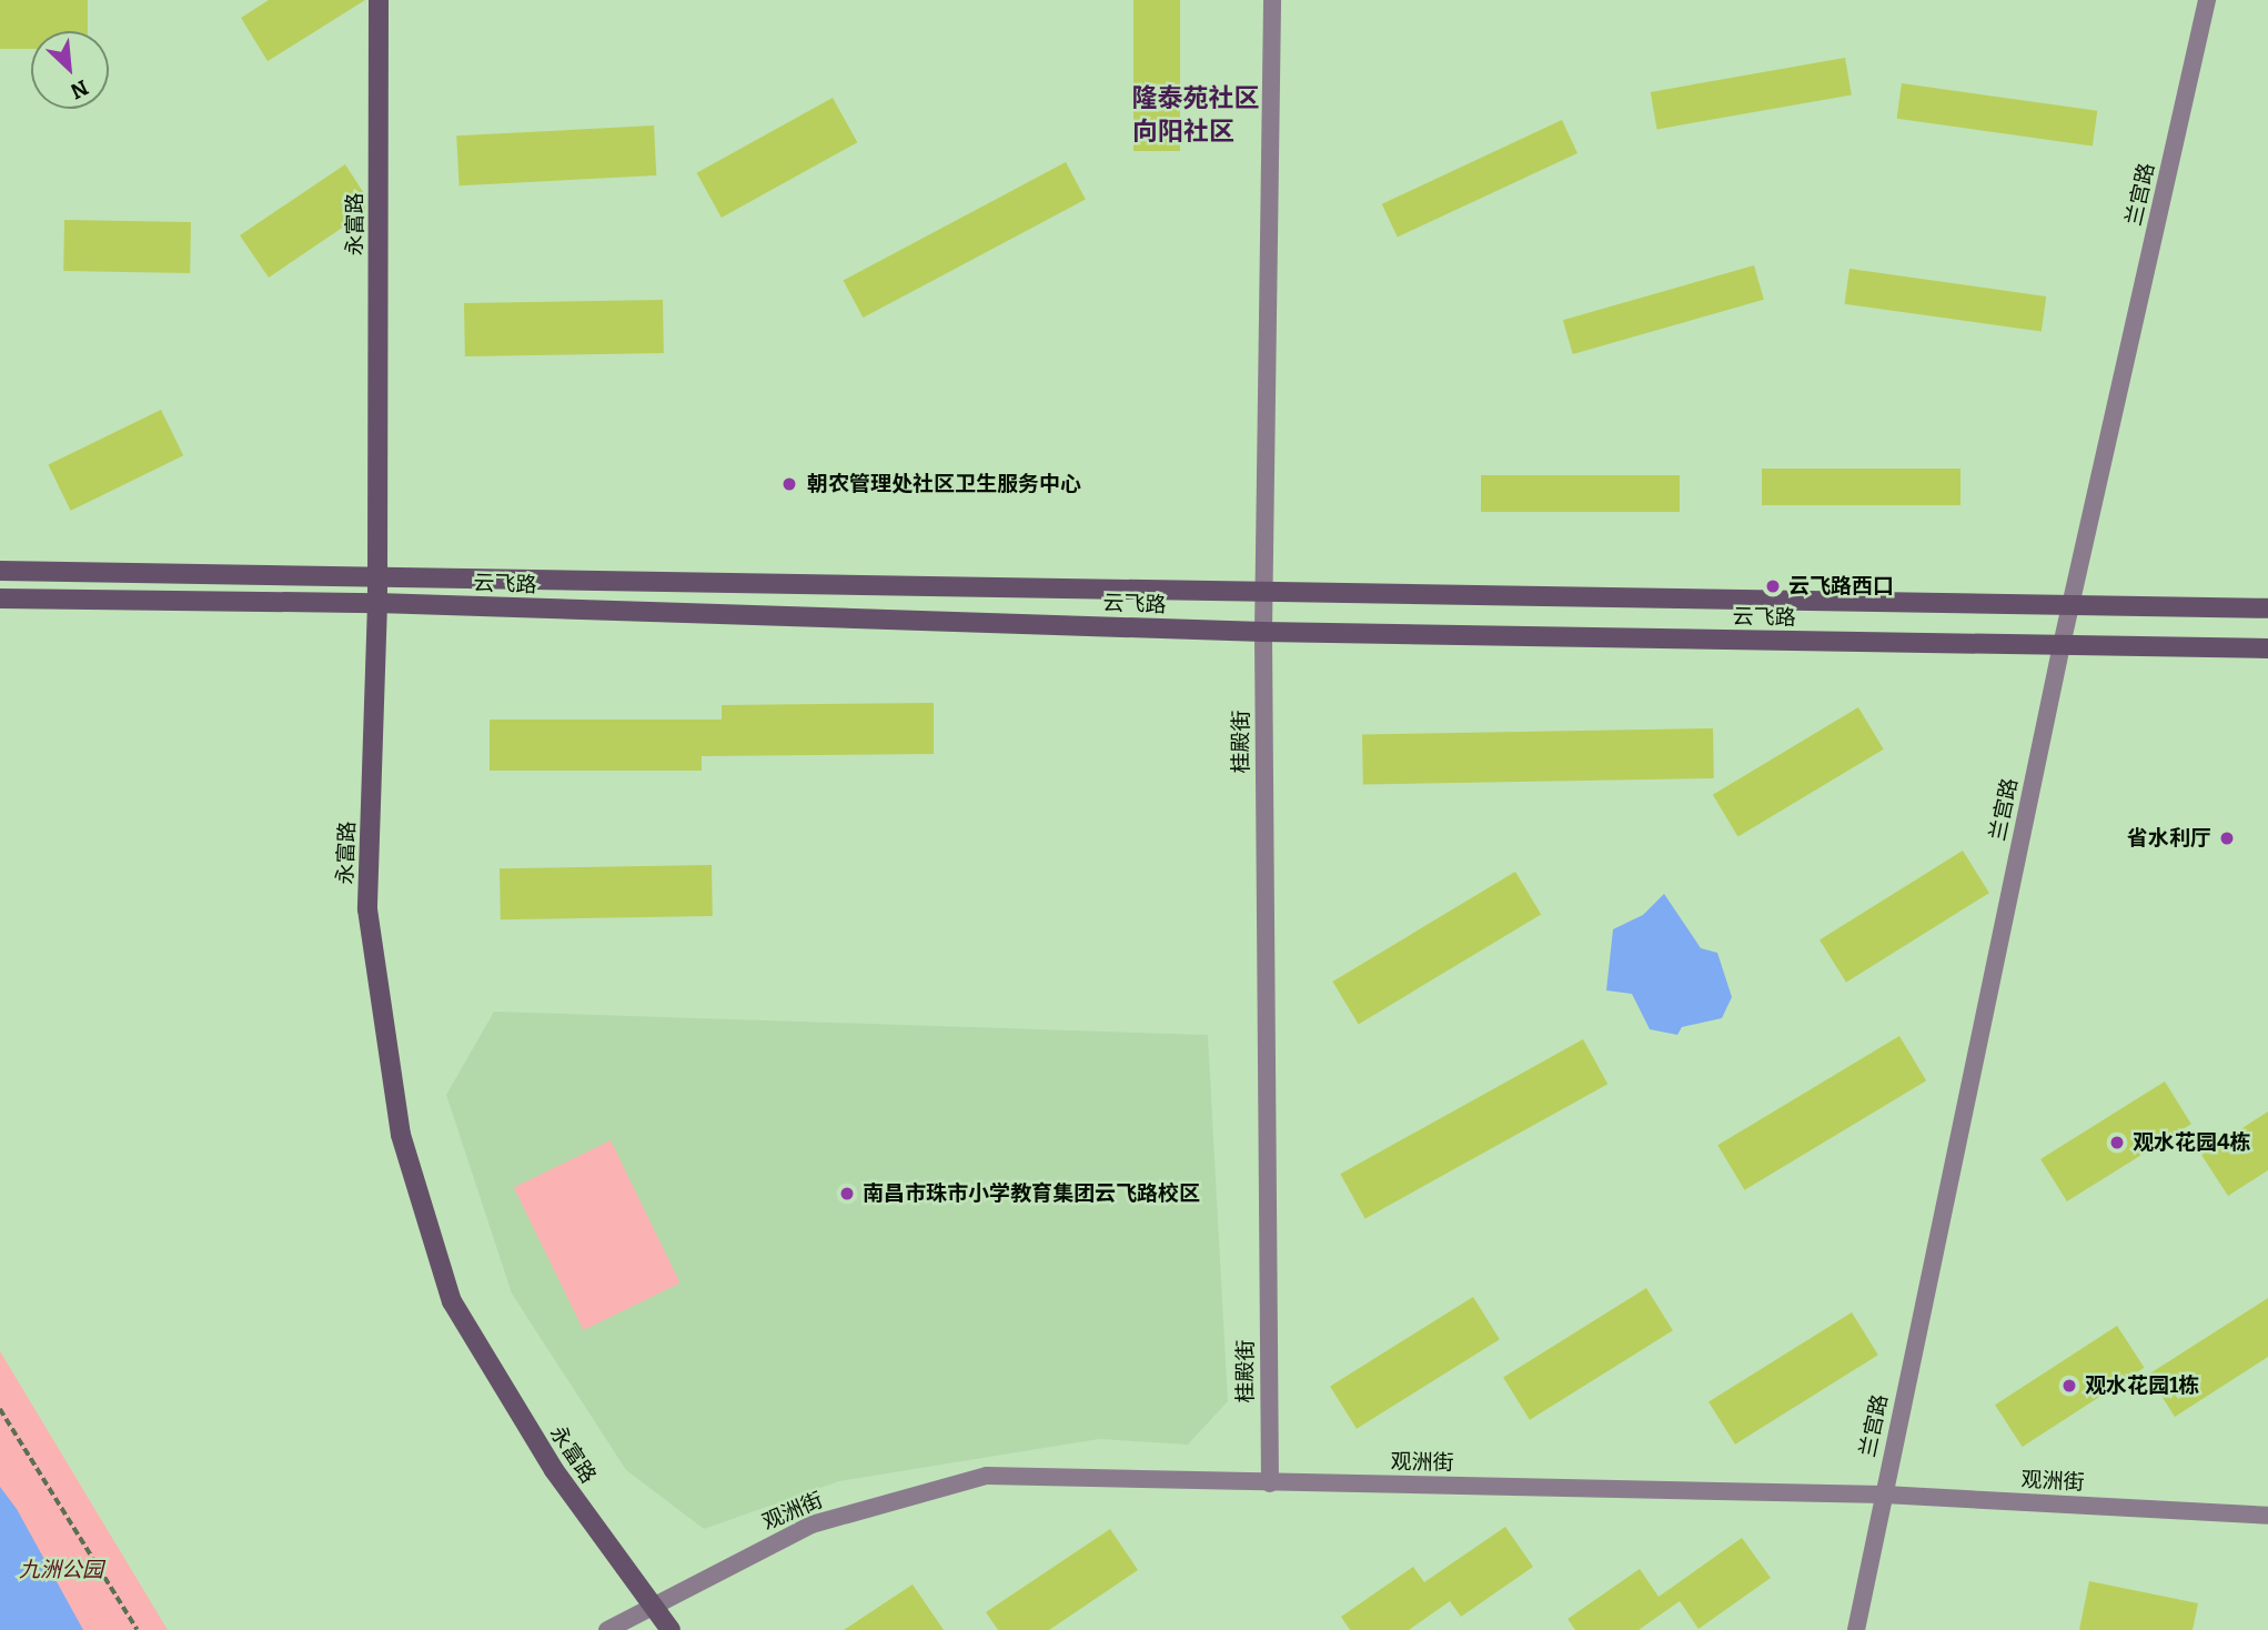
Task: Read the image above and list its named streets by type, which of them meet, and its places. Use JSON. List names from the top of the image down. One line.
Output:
{"streets":{"main road":["永富路","云飞路"],"street":["兰宫路","桂殿街","观洲街"]},"crossings":[["兰宫路","云飞路"],["兰宫路","观洲街"],["永富路","云飞路"],["永富路","观洲街"],["云飞路","桂殿街"],["桂殿街","观洲街"]],"districts":["隆泰苑社区","向阳社区"],"parks":["九洲公园"],"places":["朝农管理处社区卫生服务中心","云飞路西口","省水利厅","观水花园4栋","南昌市珠市小学教育集团云飞路校区","观水花园1栋"],"north":"bottom right"}
